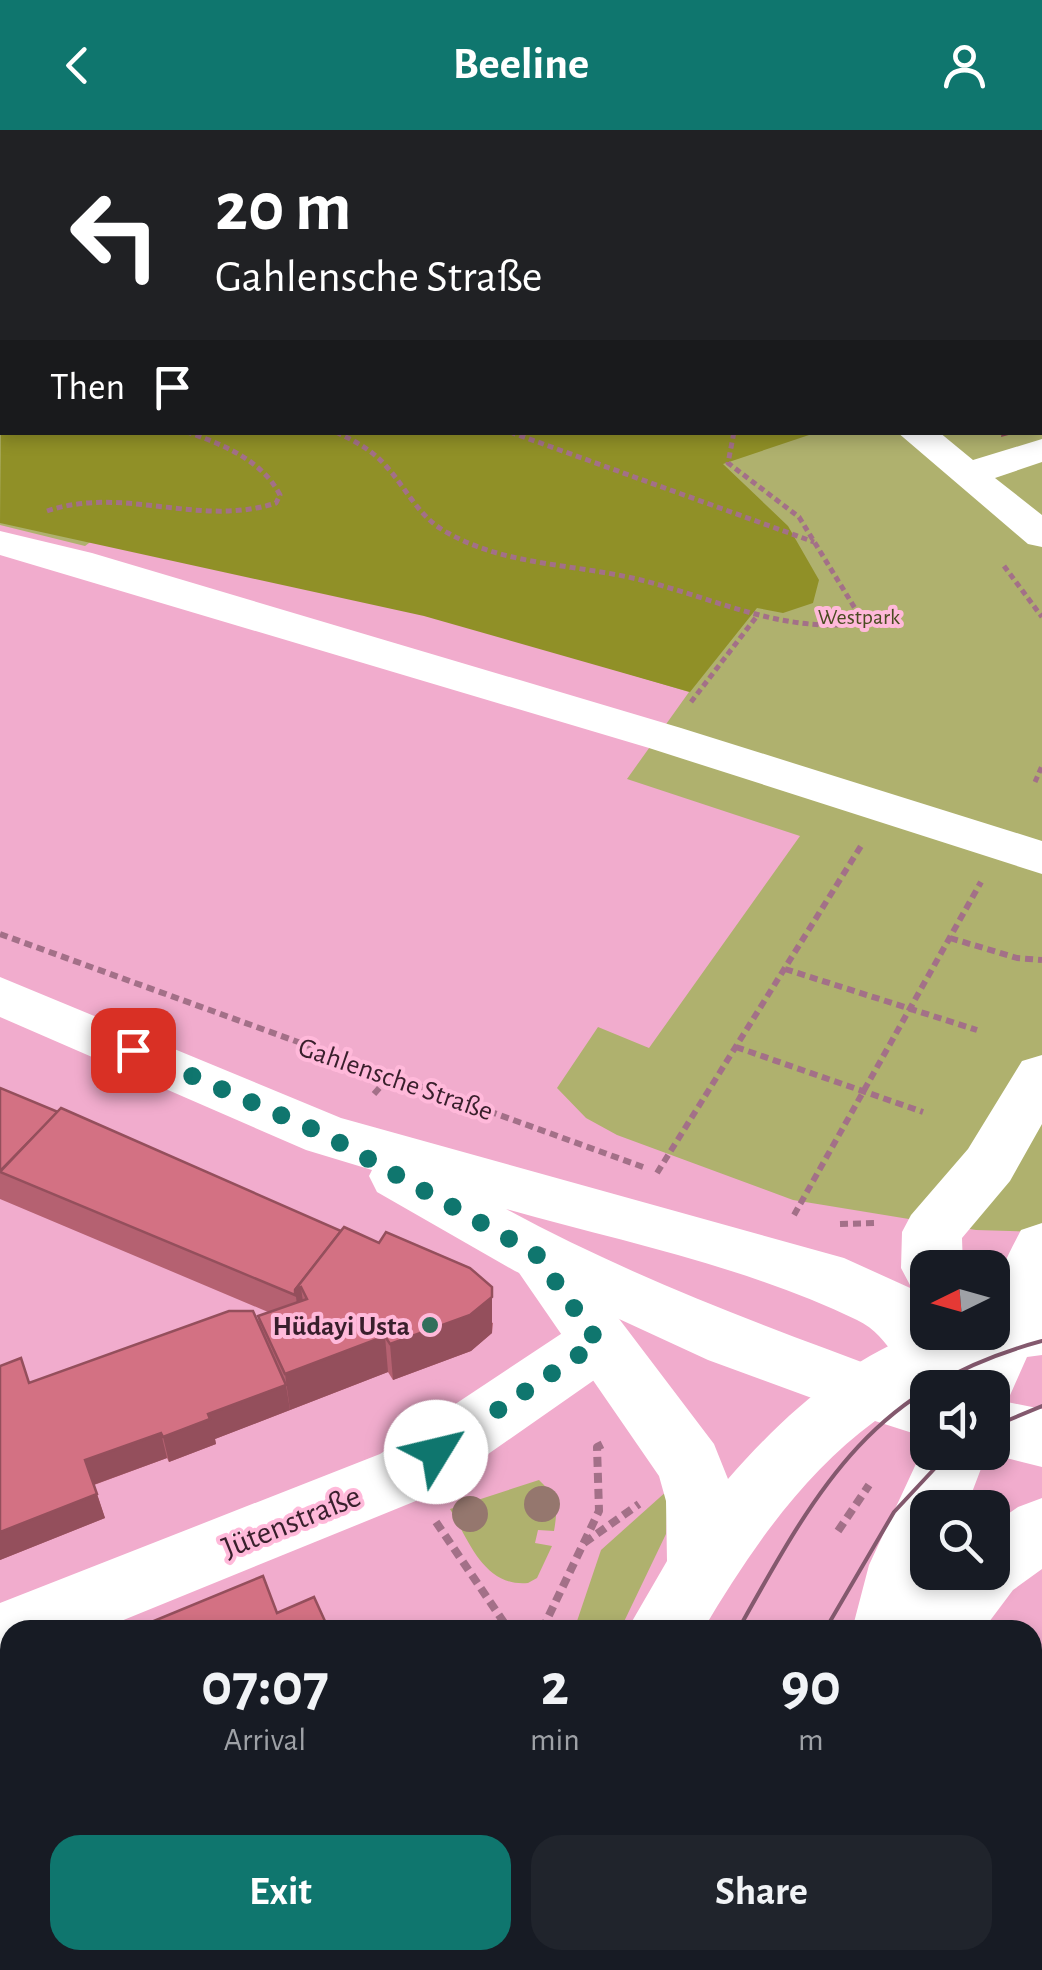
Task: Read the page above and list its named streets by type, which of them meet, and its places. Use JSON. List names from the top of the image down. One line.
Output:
{"streets":{"street":["Jütenstraße"],"path":["Gahlensche Straße"]},"parks":["Westpark"],"places":["Hüdayi Usta"],"north":"left","page":{"header":"Beeline","turn":["20 m","Gahlensche Straße"],"then":"Then","eta":["07:07","Arrival","2","min","90","m"],"buttons":["Exit","Share"]}}
